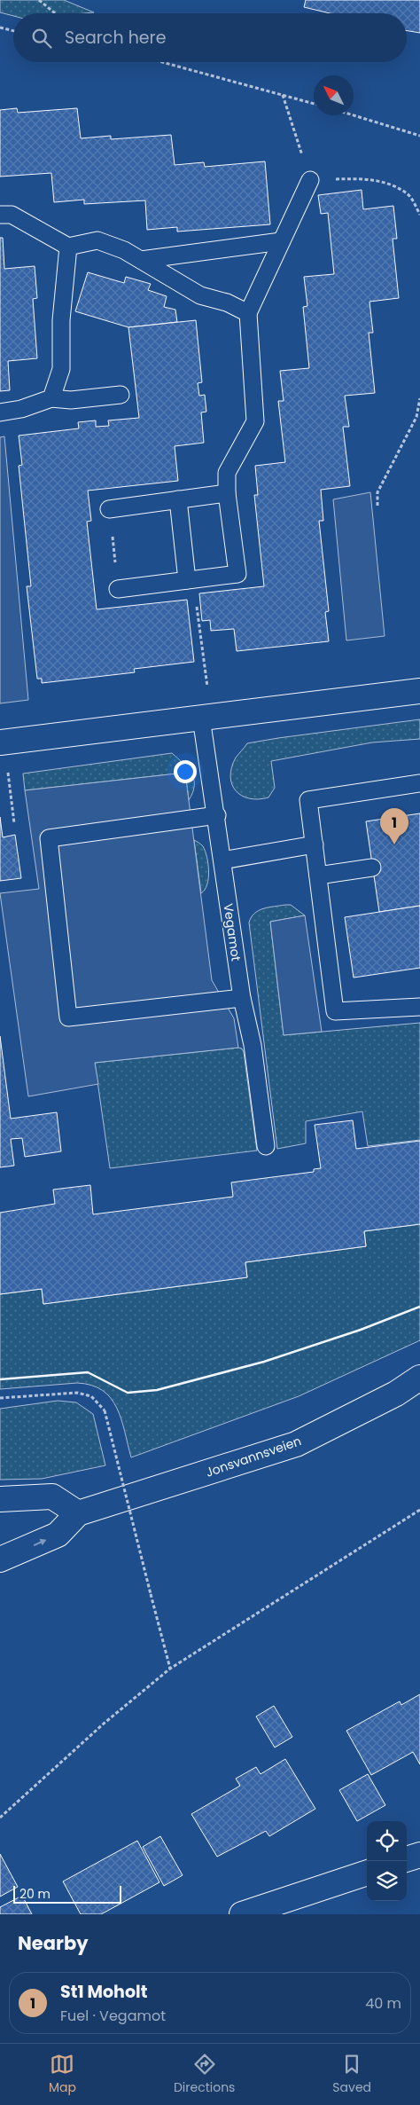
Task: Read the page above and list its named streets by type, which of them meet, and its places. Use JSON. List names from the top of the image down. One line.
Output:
{"streets":{"street":["Jonsvannsveien"],"lane":["Vegamot"]},"scale_bar":"20 m","north":"top left","page":{"search":"Search here","pins":"1","scale":"20 m","heading":"Nearby","list":[{"mark":"1","name":"St1 Moholt","note":"Fuel · Vegamot","value":"40 m"}],"nav":["Map","Directions","Saved"]}}
